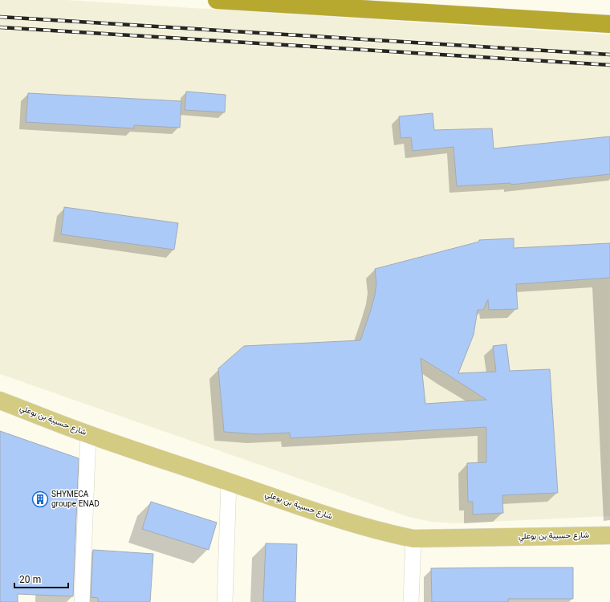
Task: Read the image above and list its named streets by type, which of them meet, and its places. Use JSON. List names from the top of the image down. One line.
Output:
{"streets":{"main road":["شارع حسيبة بن بوعلي"]},"places":{"building":["SHYMECA groupe ENAD"]},"scale_bar":"20 m"}
